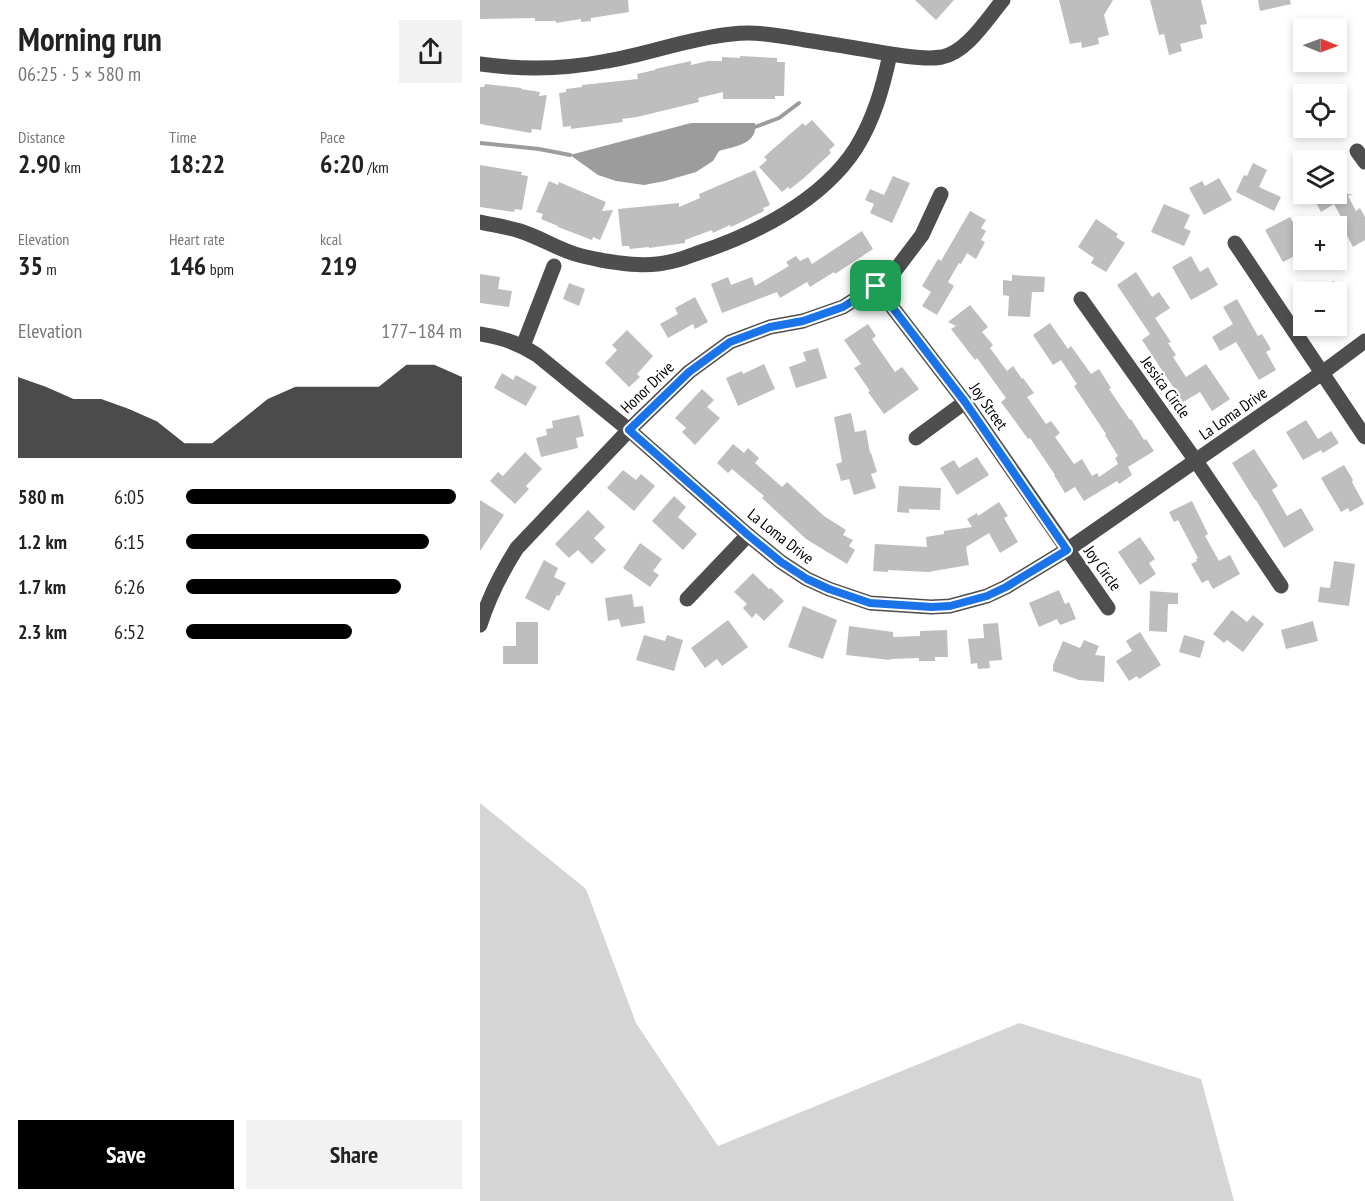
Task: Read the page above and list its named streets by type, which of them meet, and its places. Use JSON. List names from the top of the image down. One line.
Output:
{"streets":{"street":["Honor Drive","Jessica Circle","Joy Street","La Loma Drive","Joy Circle"]},"crossings":[["Honor Drive","Joy Street"],["Honor Drive","La Loma Drive"],["Jessica Circle","La Loma Drive"],["Joy Street","La Loma Drive"],["Joy Street","Joy Circle"],["La Loma Drive","Joy Circle"]],"north":"right","page":{"heading":["Morning run","06:25 · 5 × 580 m"],"map_buttons":["+","−"],"stats":[["Distance","2.90 km"],["Time","18:22"],["Pace","6:20 /km"],["Elevation","35 m"],["Heart rate","146 bpm"],["kcal","219"]],"chart":["Elevation","177–184 m"],"list":[{"name":"580 m","note":"6:05"},{"name":"1.2 km","note":"6:15"},{"name":"1.7 km","note":"6:26"},{"name":"2.3 km","note":"6:52"}],"buttons":["Save","Share"]}}
